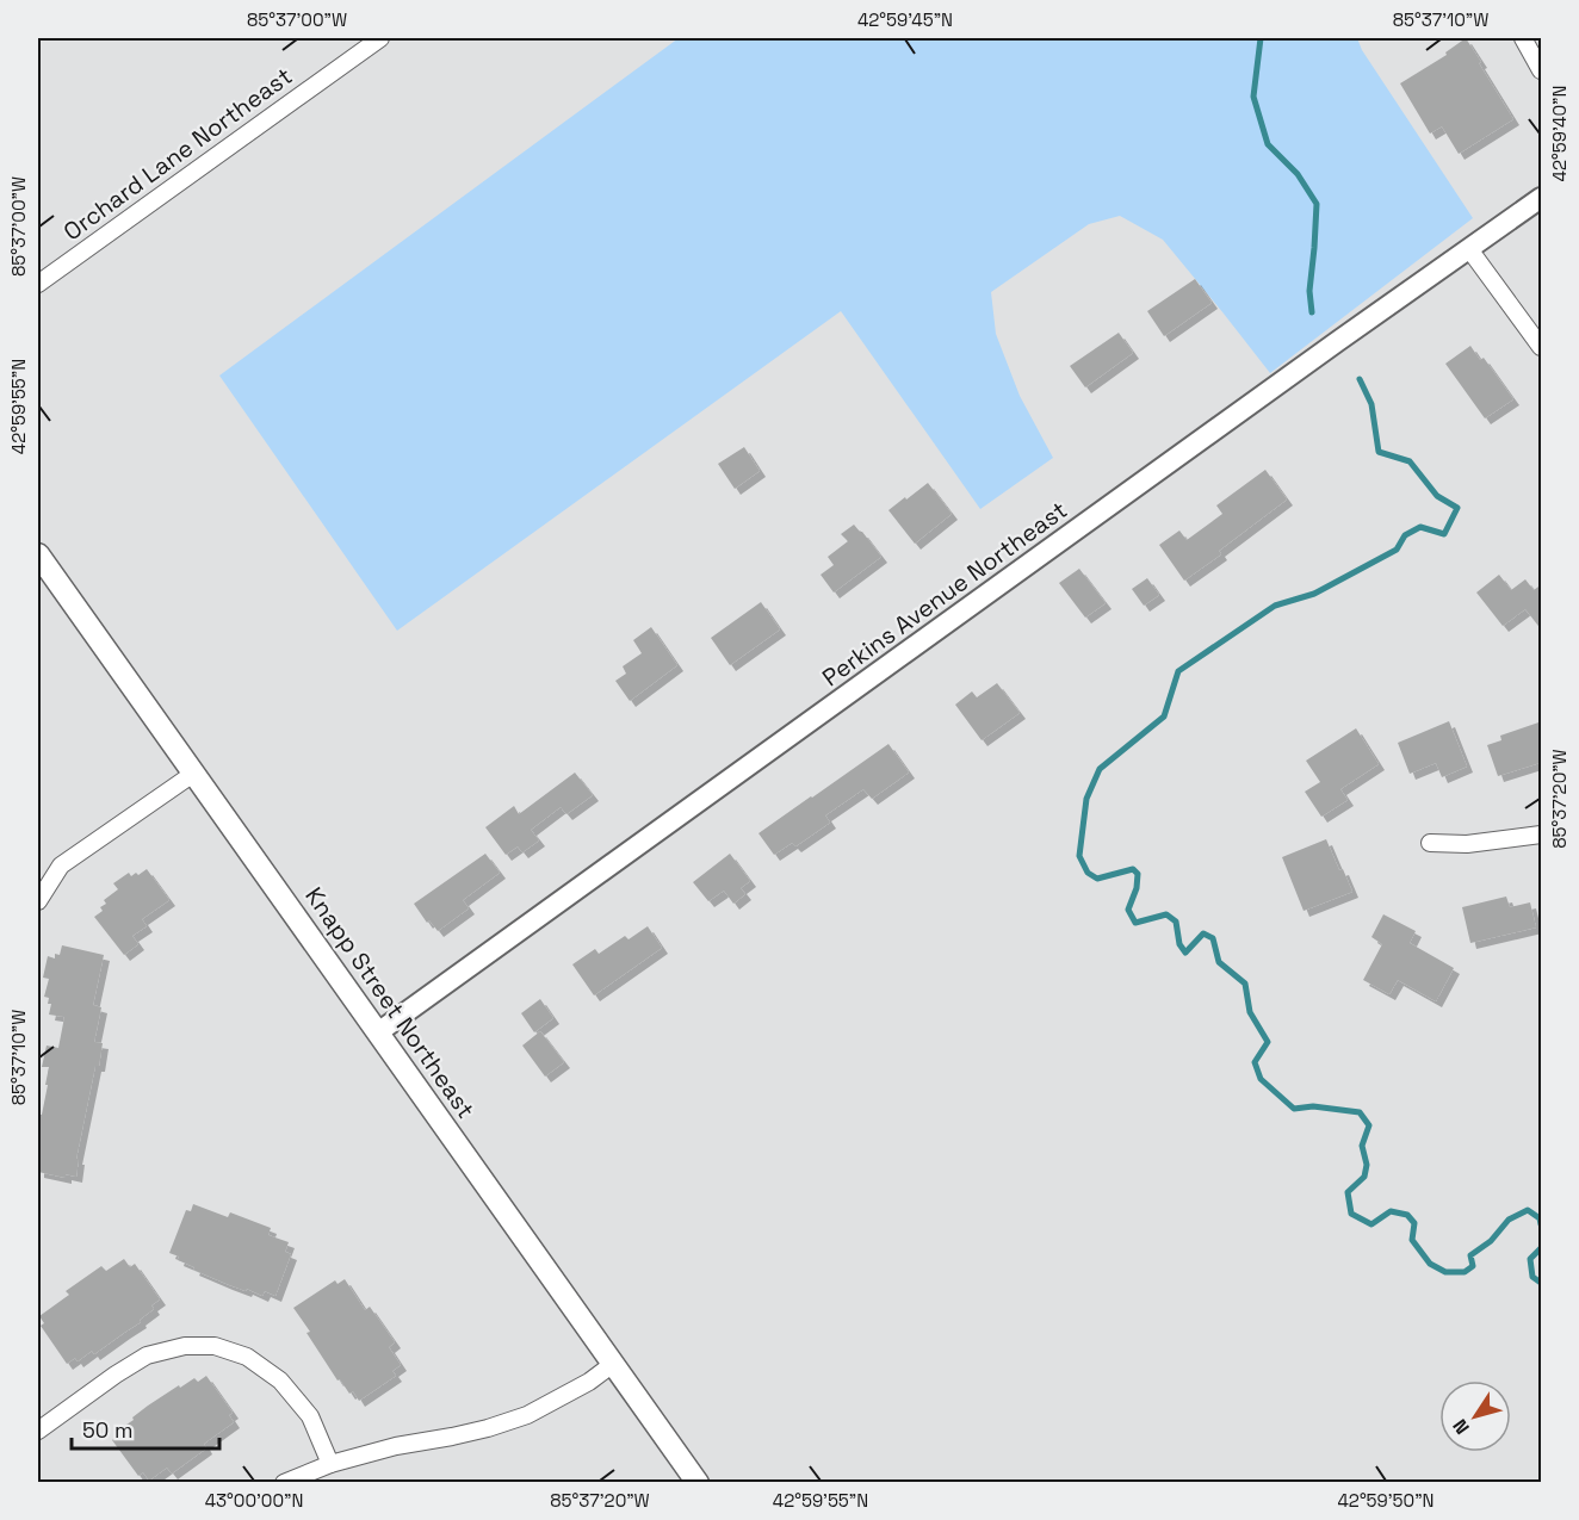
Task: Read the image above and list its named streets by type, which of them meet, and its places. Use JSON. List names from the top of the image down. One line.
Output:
{"streets":{"main road":["Knapp Street Northeast"],"street":["Orchard Lane Northeast","Perkins Avenue Northeast"]},"crossings":[["Perkins Avenue Northeast","Knapp Street Northeast"]],"scale_bar":"50 m","north":"bottom left","coordinates":["85°37'00\"W","42°59'45\"N","85°37'10\"W","42°59'40\"N","42°59'55\"N","85°37'20\"W","43°00'00\"N","42°59'50\"N"]}
